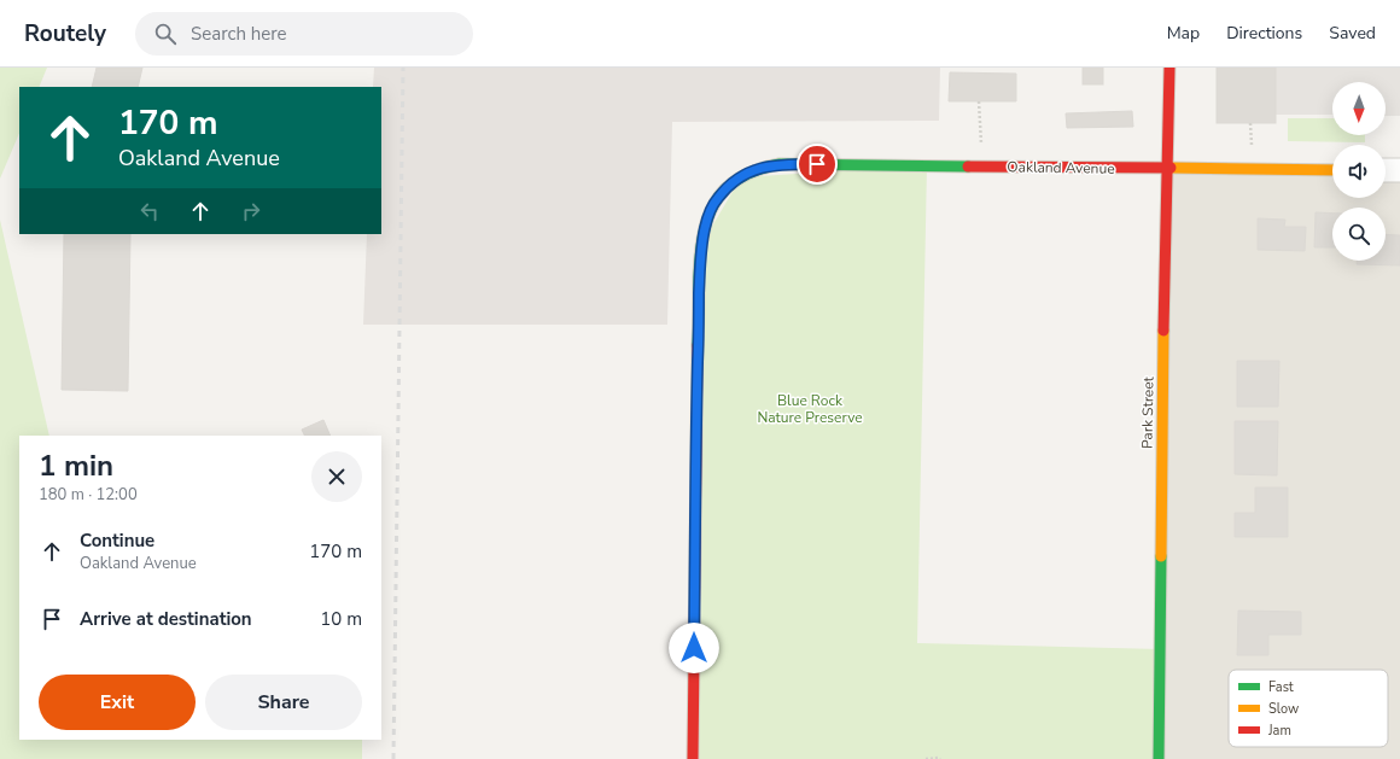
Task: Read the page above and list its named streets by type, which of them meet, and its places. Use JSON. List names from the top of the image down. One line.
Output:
{"streets":{"street":["Oakland Avenue","Park Street"]},"crossings":[["Oakland Avenue","Park Street"]],"parks":["Blue Rock Nature Preserve"],"legend":["Fast","Slow","Jam"],"north":"bottom","page":{"header":"Routely","search":"Search here","nav":["Map","Directions","Saved"],"turn":["170 m","Oakland Avenue"],"heading":["1 min","180 m · 12:00"],"list":[{"name":"Continue","note":"Oakland Avenue","value":"170 m"},{"name":"Arrive at destination","value":"10 m"}],"buttons":["Exit","Share"]}}
